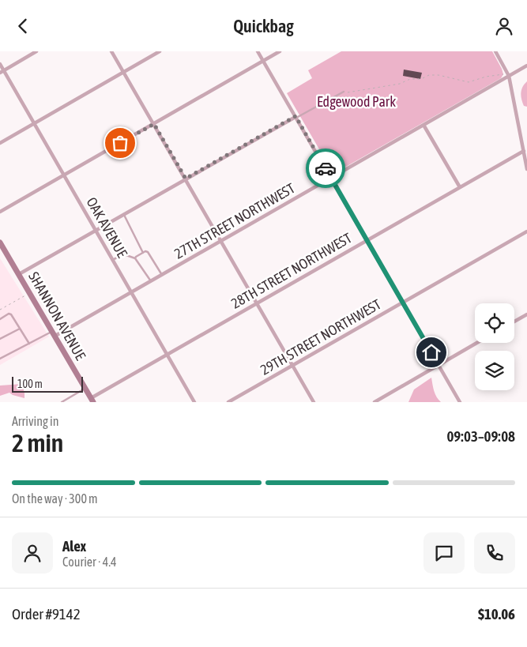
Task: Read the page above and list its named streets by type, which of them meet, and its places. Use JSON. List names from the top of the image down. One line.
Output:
{"streets":{"street":["27TH STREET NORTHWEST","OAK AVENUE","28TH STREET NORTHWEST","SHANNON AVENUE","29TH STREET NORTHWEST"]},"crossings":[["27TH STREET NORTHWEST","OAK AVENUE"],["27TH STREET NORTHWEST","SHANNON AVENUE"],["OAK AVENUE","28TH STREET NORTHWEST"],["28TH STREET NORTHWEST","SHANNON AVENUE"]],"parks":["Edgewood Park"],"scale_bar":"100 m","page":{"header":"Quickbag","scale":"100 m","heading":["2 min","Arriving in","09:03–09:08"],"panel":["Alex","Courier · 4.4","Order #9142","$10.06"],"bar":"On the way · 300 m"}}
